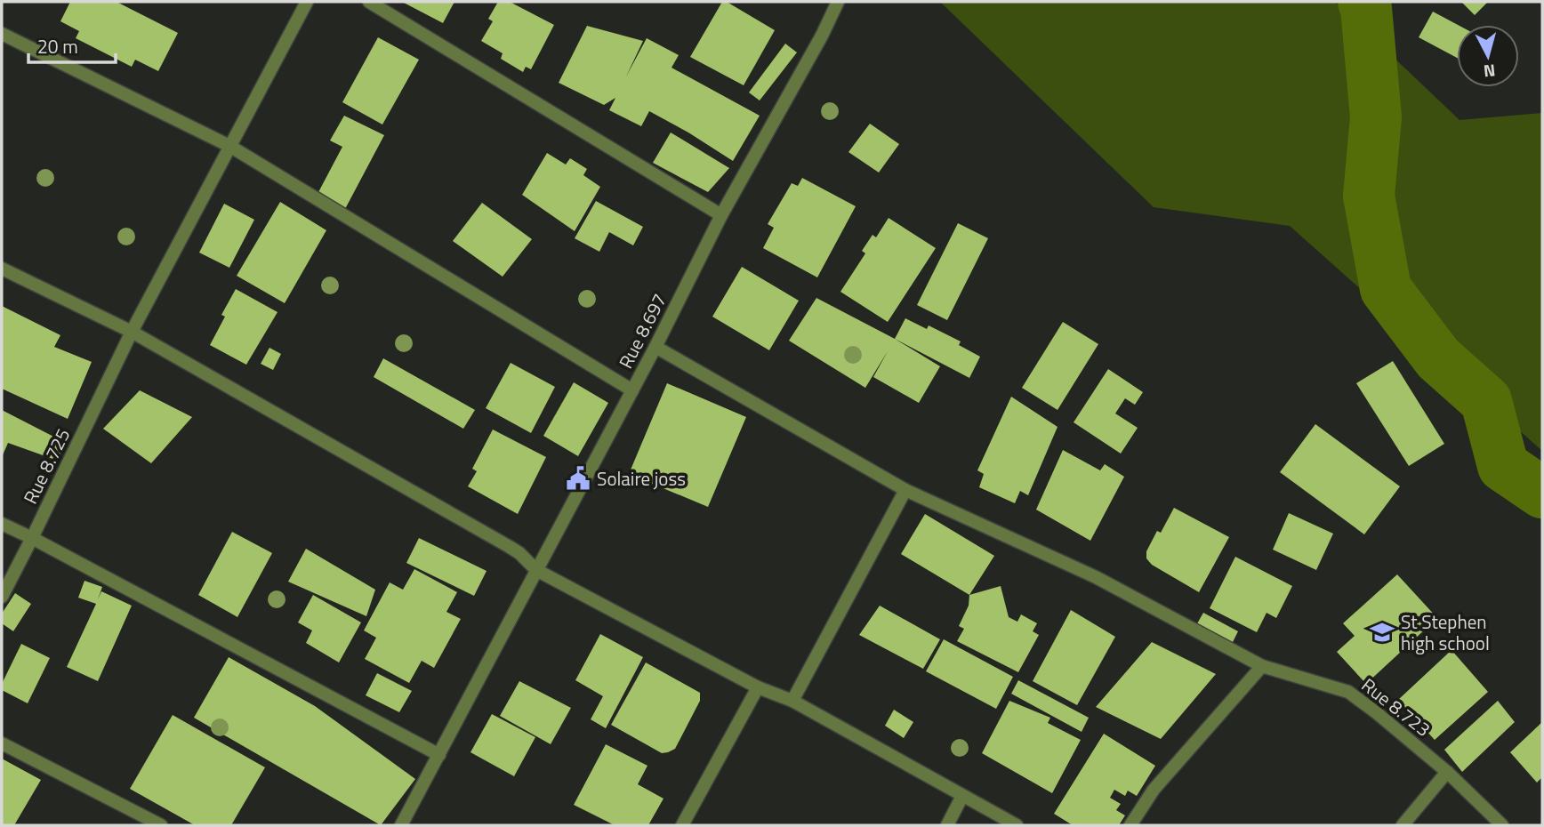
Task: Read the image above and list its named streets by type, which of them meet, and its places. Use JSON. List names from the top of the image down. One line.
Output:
{"streets":{"street":["Rue 8.697","Rue 8.725","Rue 8.723"]},"crossings":[["Rue 8.697","Rue 8.723"]],"places":{"public building":["Solaire joss"],"school or university":["St Stephen high school"]},"scale_bar":"20 m","north":"bottom"}
